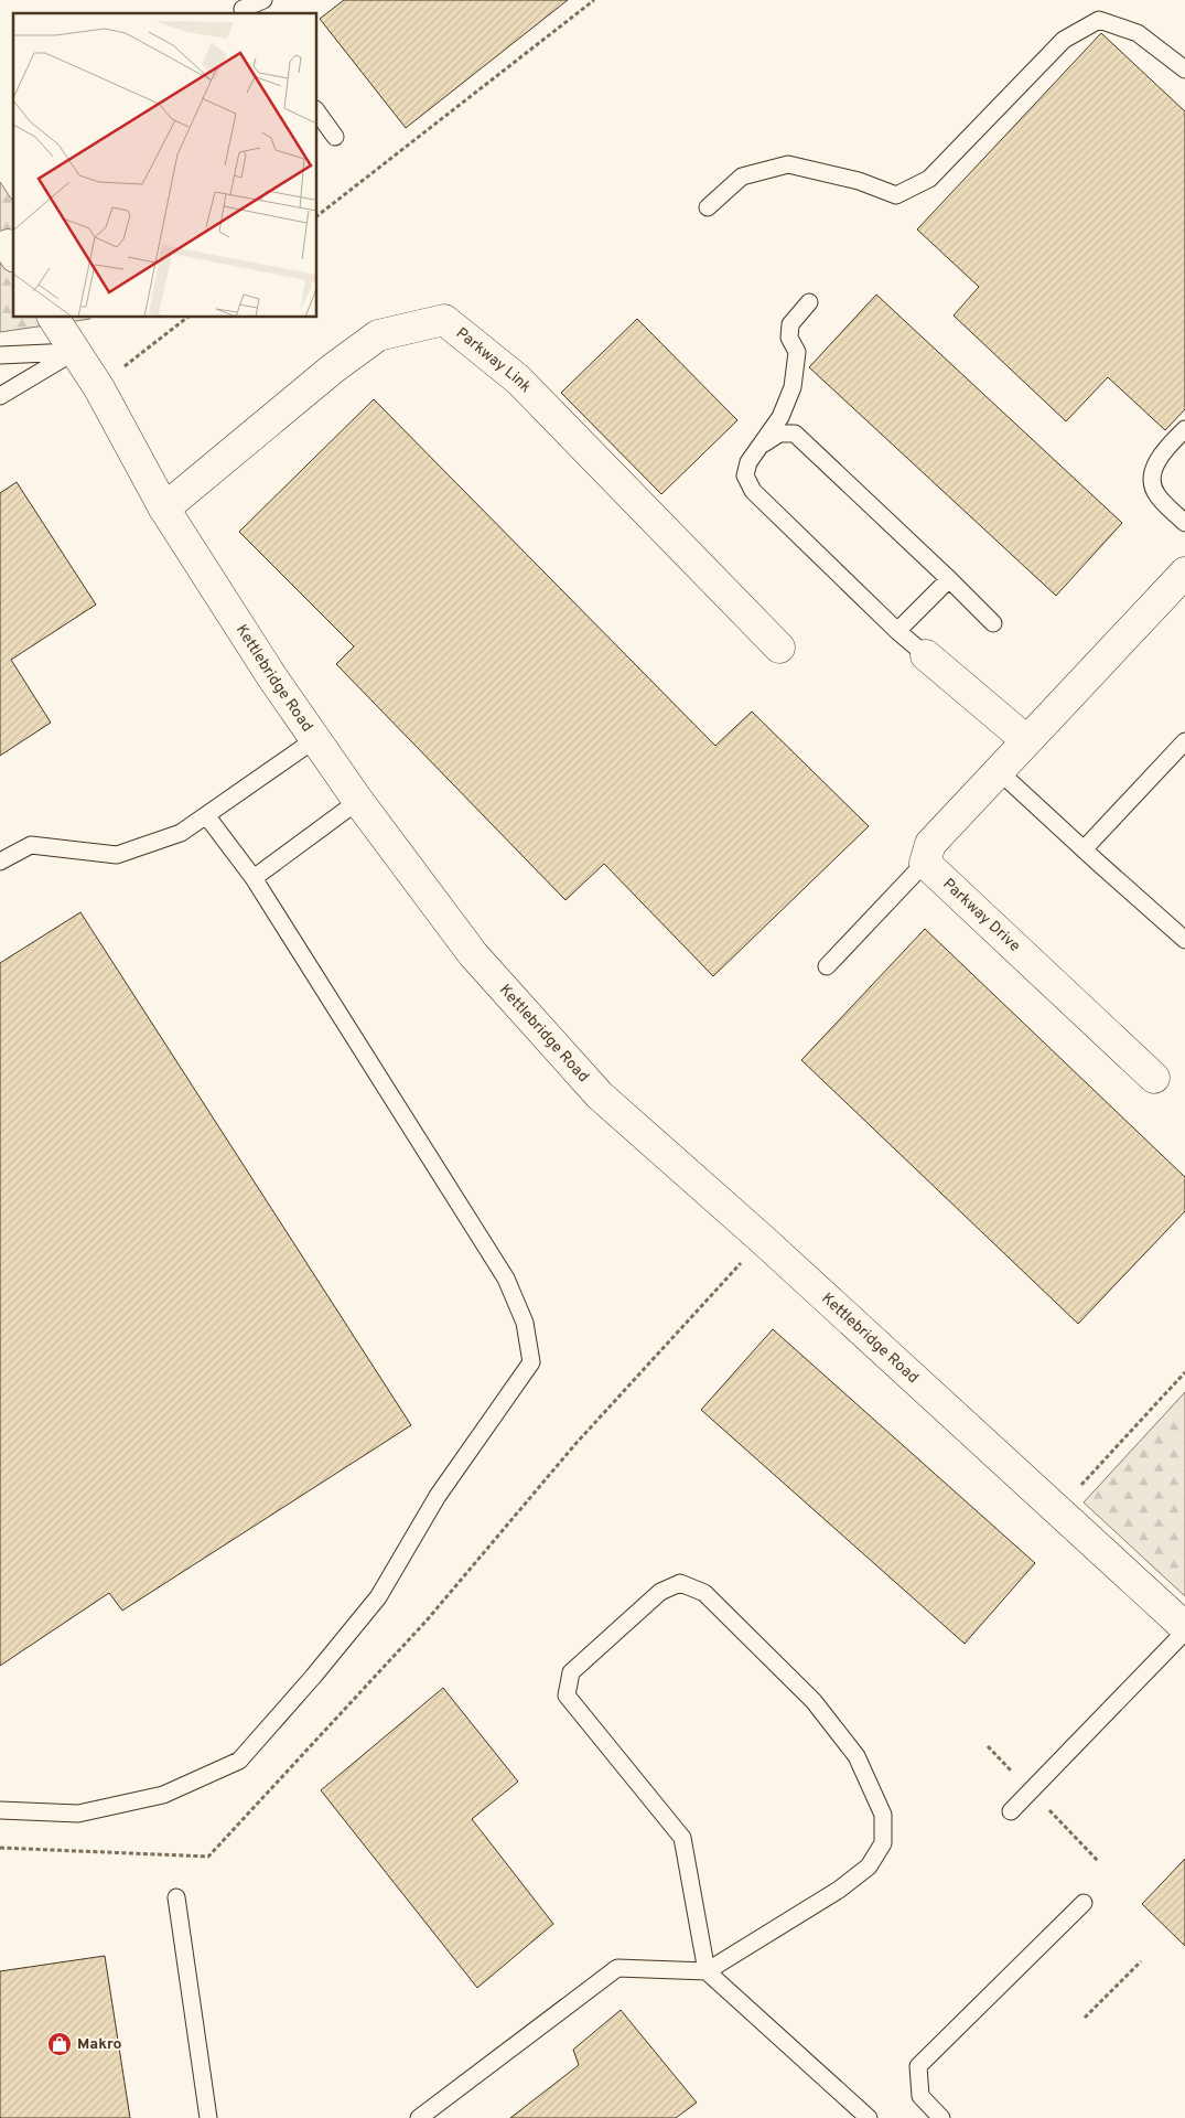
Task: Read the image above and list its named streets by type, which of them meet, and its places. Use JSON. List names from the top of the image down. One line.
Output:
{"streets":{"street":["Parkway Link","Kettlebridge Road","Parkway Drive"]},"crossings":[["Parkway Link","Kettlebridge Road"]],"places":{"shop":["Makro"]}}
